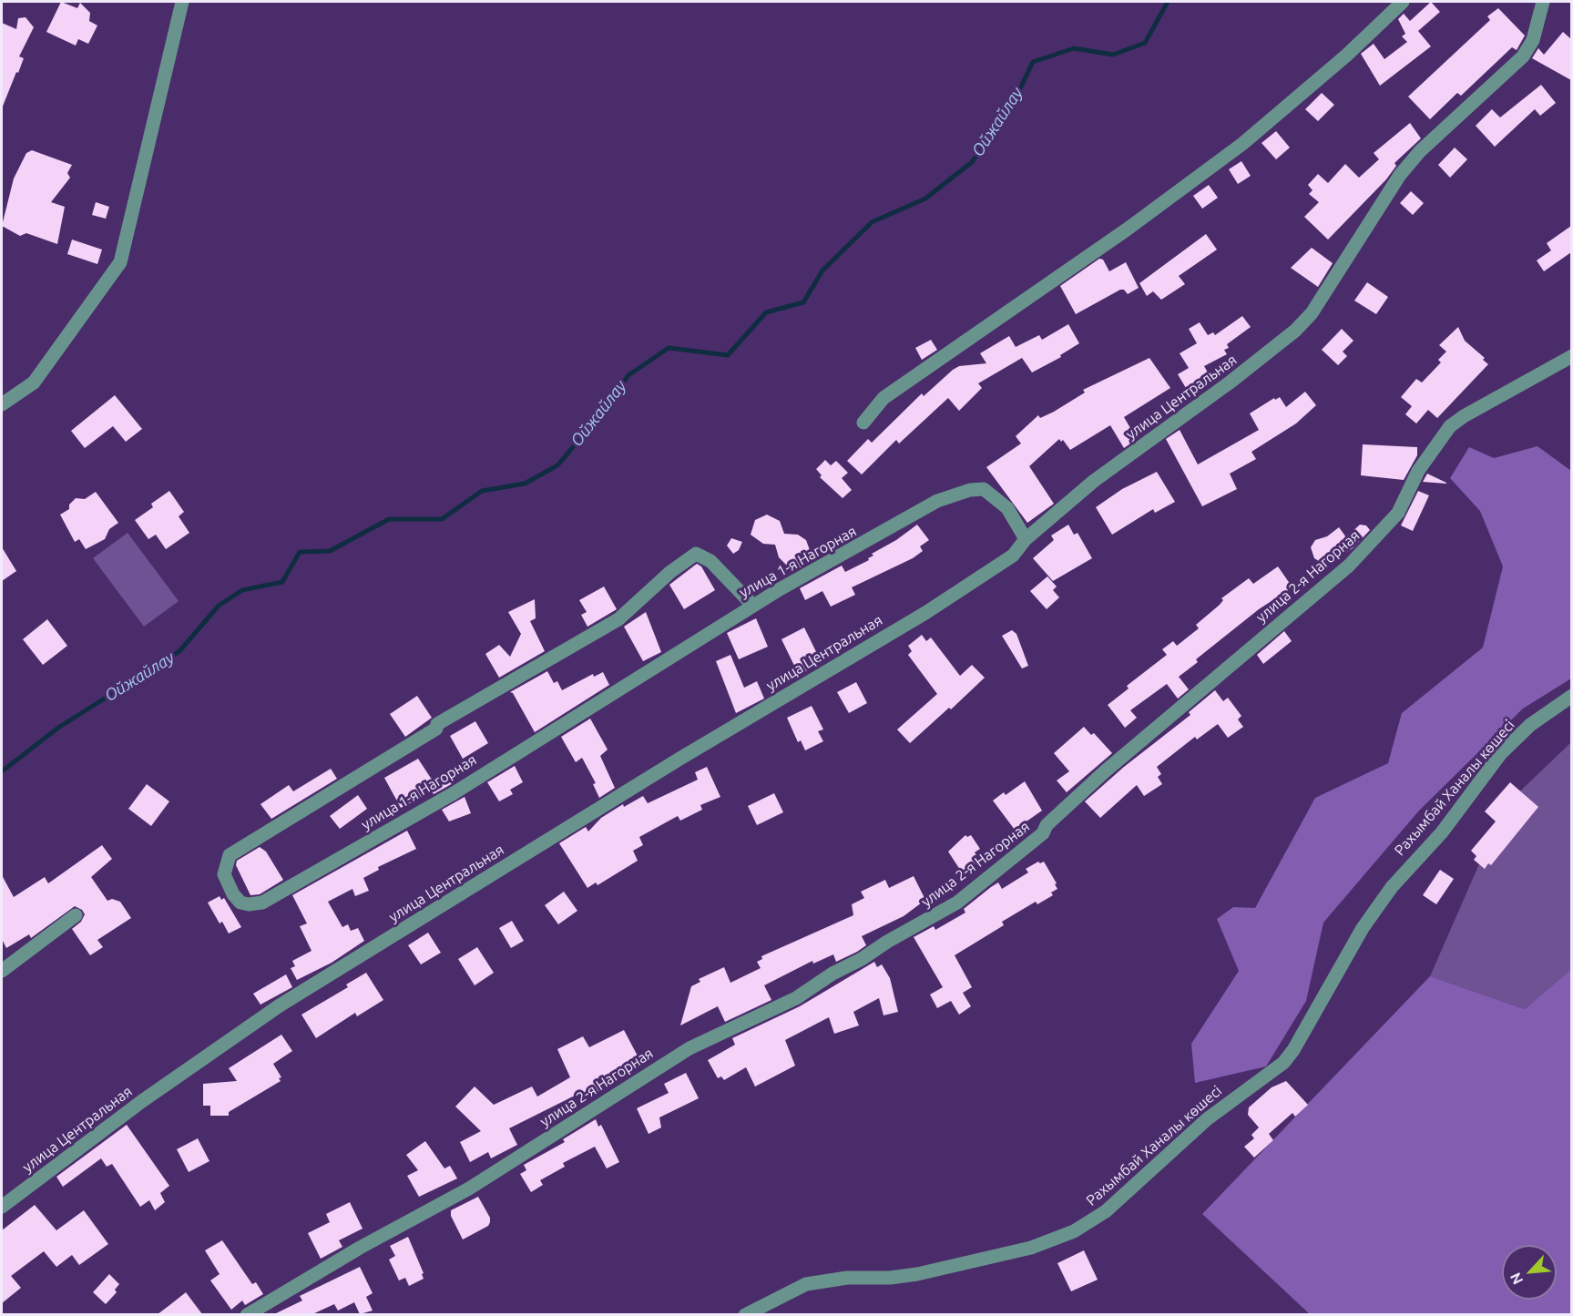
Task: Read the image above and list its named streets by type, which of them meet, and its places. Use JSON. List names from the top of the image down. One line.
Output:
{"streets":{"street":["улица Центральная","улица 1-я Нагорная","улица 2-я Нагорная","Рахымбай Ханалы көшесі"]},"crossings":[["улица Центральная","улица 1-я Нагорная"]],"water":["Ойжайлау"],"north":"bottom left"}
